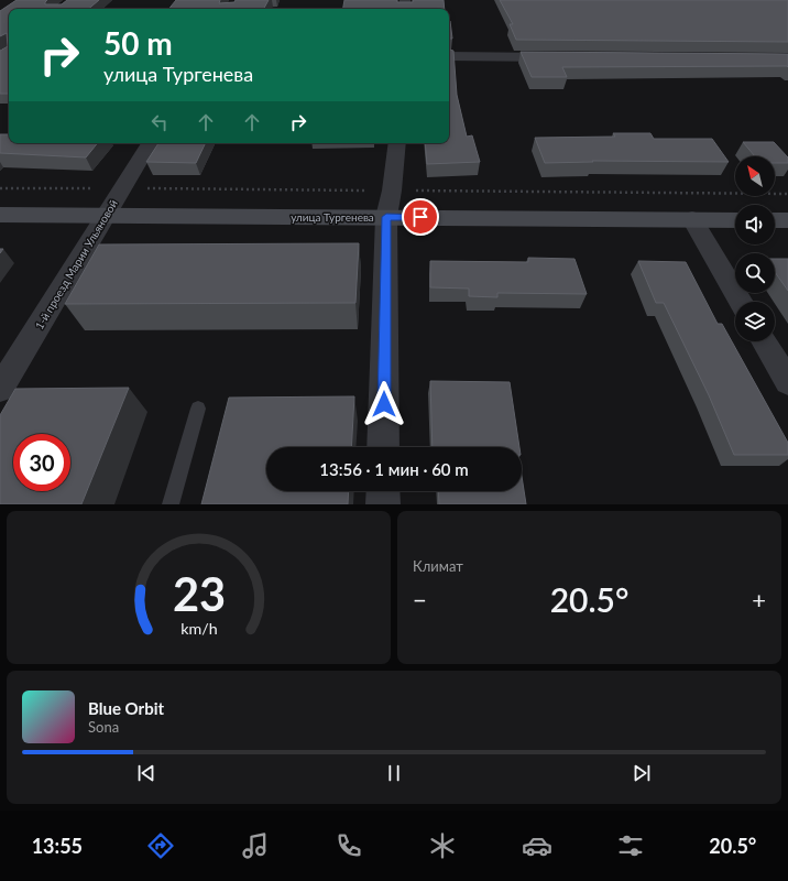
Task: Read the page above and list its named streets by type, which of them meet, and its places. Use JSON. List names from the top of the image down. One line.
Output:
{"streets":{"street":["улица Тургенева","1-й проезд Марии Ульяновой"]},"crossings":[["улица Тургенева","1-й проезд Марии Ульяновой"]],"north":"top left","page":{"turn":["50 m","улица Тургенева"],"limit":"30","trip":"13:56 · 1 мин · 60 m","tile":"Климат","heat":["−","20.5°","+"],"song":["Blue Orbit","Sona"],"tabs":["13:55","20.5°"],"gauge":["23","km/h"]}}
